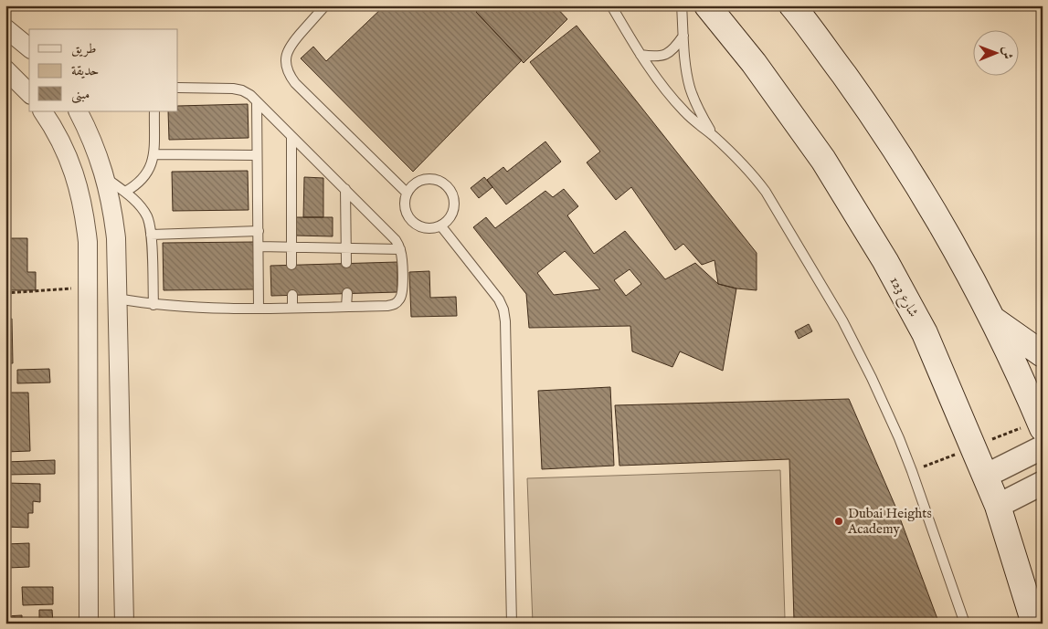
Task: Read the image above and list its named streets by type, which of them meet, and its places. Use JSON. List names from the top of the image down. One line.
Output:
{"streets":{"main road":["شارع 123"]},"places":["Dubai Heights Academy"],"legend":["طريق","حديقة","مبنى"],"north":"right"}
